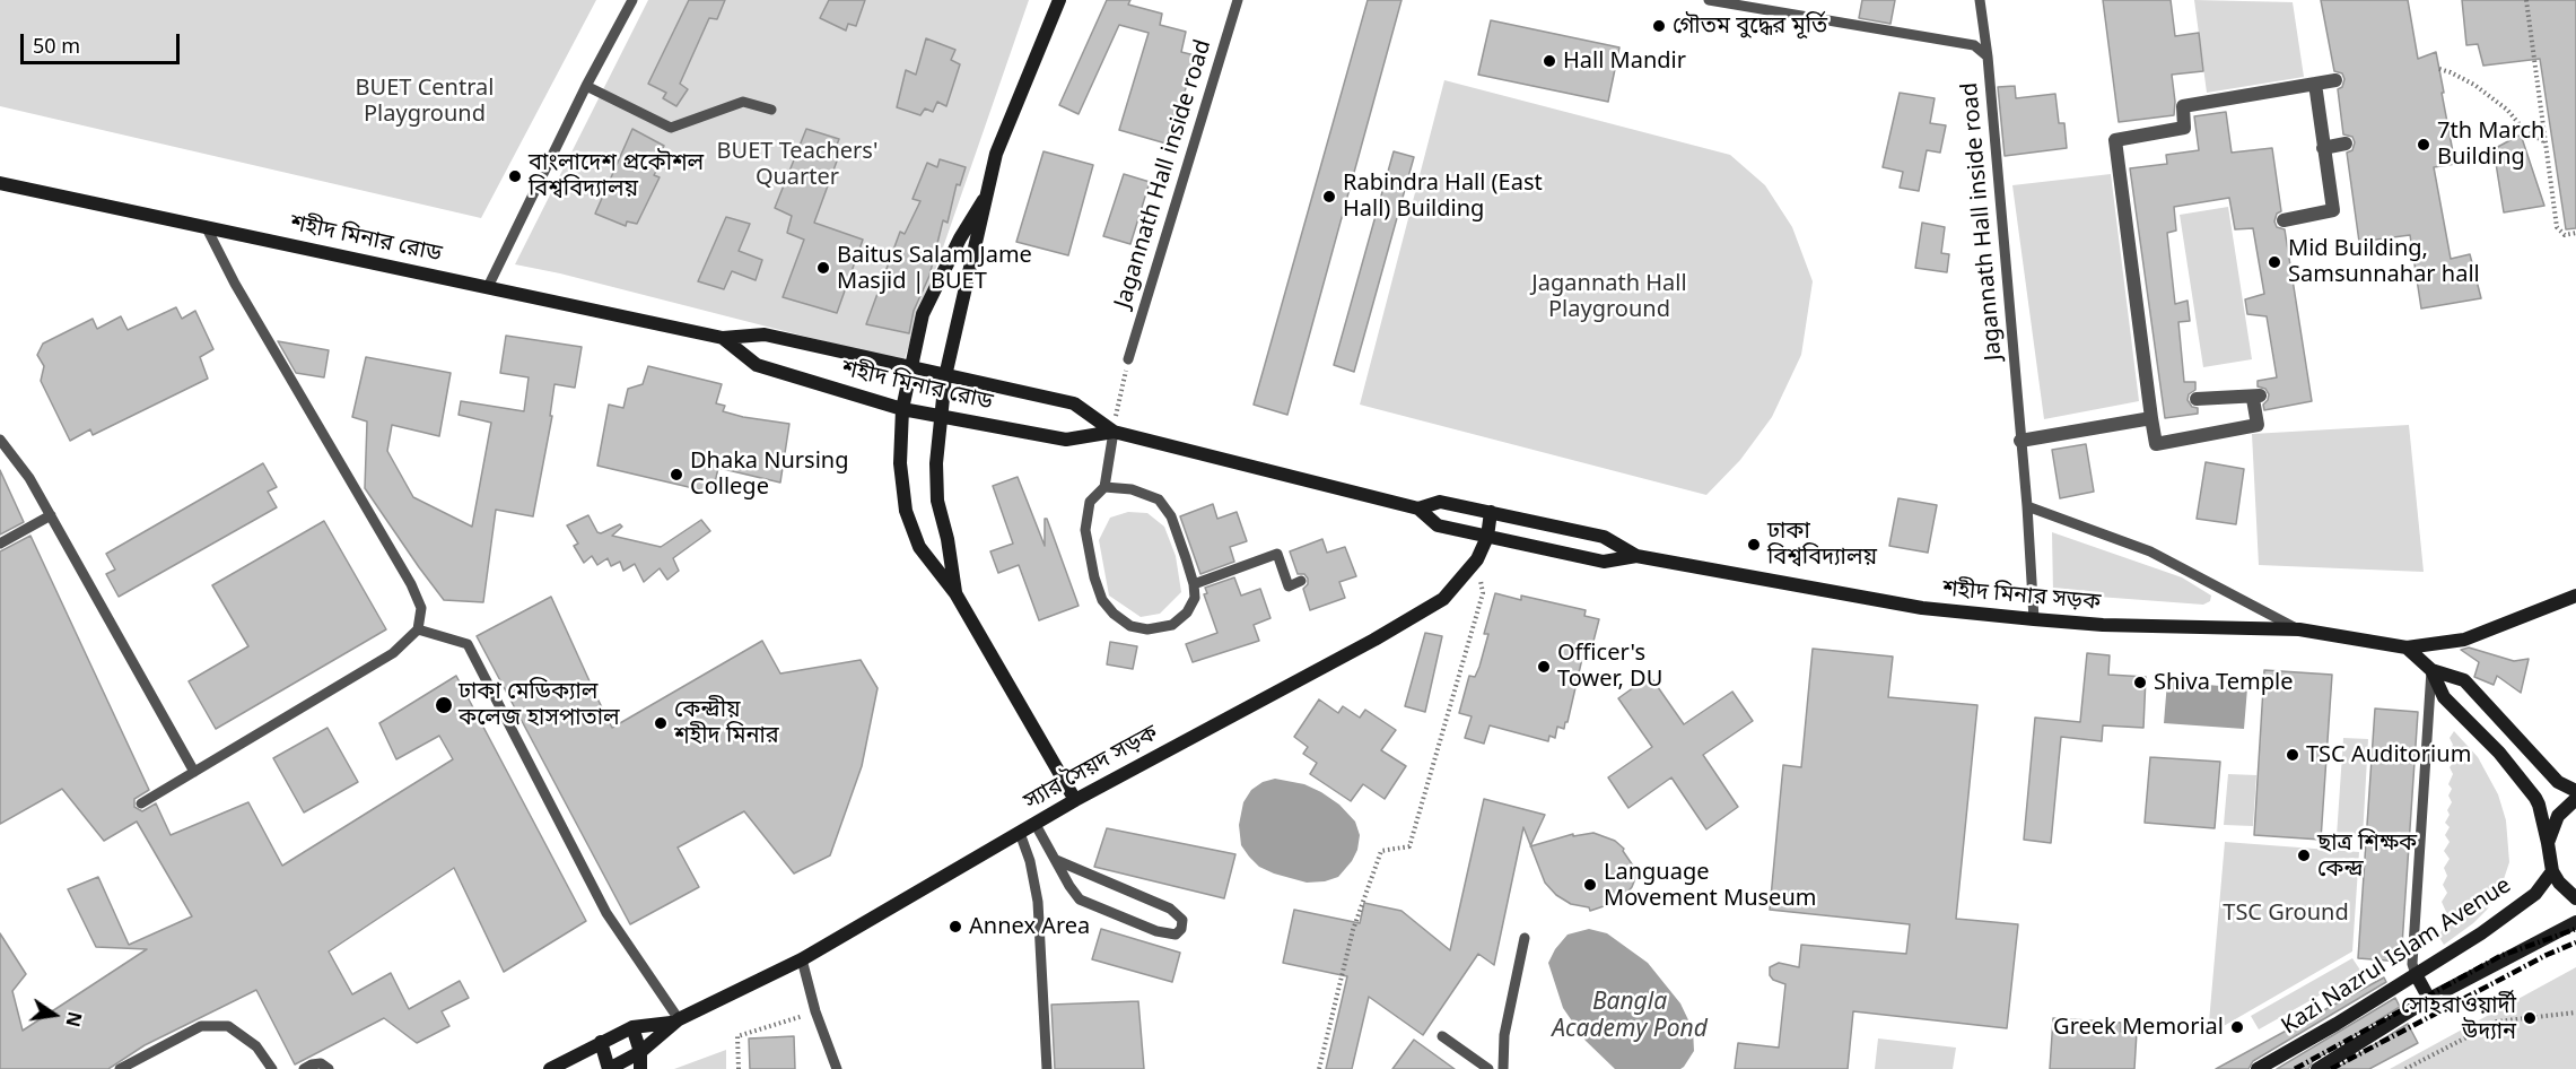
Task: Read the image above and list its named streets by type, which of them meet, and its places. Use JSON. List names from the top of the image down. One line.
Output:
{"streets":{"main road":["শহীদ মিনার রোড","শহীদ মিনার সড়ক","স্যার সৈয়দ সড়ক","Kazi Nazrul Islam Avenue"],"lane":["Jagannath Hall inside road"]},"crossings":[["Jagannath Hall inside road","শহীদ মিনার সড়ক"],["শহীদ মিনার রোড","শহীদ মিনার সড়ক"],["শহীদ মিনার রোড","স্যার সৈয়দ সড়ক"],["শহীদ মিনার সড়ক","স্যার সৈয়দ সড়ক"]],"water":["Bangla Academy Pond"],"parks":["BUET Central Playground","BUET Teachers' Quarter","Jagannath Hall Playground","TSC Ground"],"places":["গৌতম বুদ্ধের মূর্তি","Hall Mandir","7th March Building","বাংলাদেশ প্রকৌশল বিশ্ববিদ্যালয়","Rabindra Hall (East Hall) Building","Mid Building, Samsunnahar hall","Baitus Salam Jame Masjid | BUET","Dhaka Nursing College","ঢাকা বিশ্ববিদ্যালয়","Officer's Tower, DU","Shiva Temple","ঢাকা মেডিক্যাল কলেজ হাসপাতাল","কেন্দ্রীয় শহীদ মিনার","TSC Auditorium","ছাত্র শিক্ষক কেন্দ্র","Language Movement Museum","Annex Area","সোহরাওয়ার্দী উদ্যান","Greek Memorial"],"scale_bar":"50 m","north":"right"}
